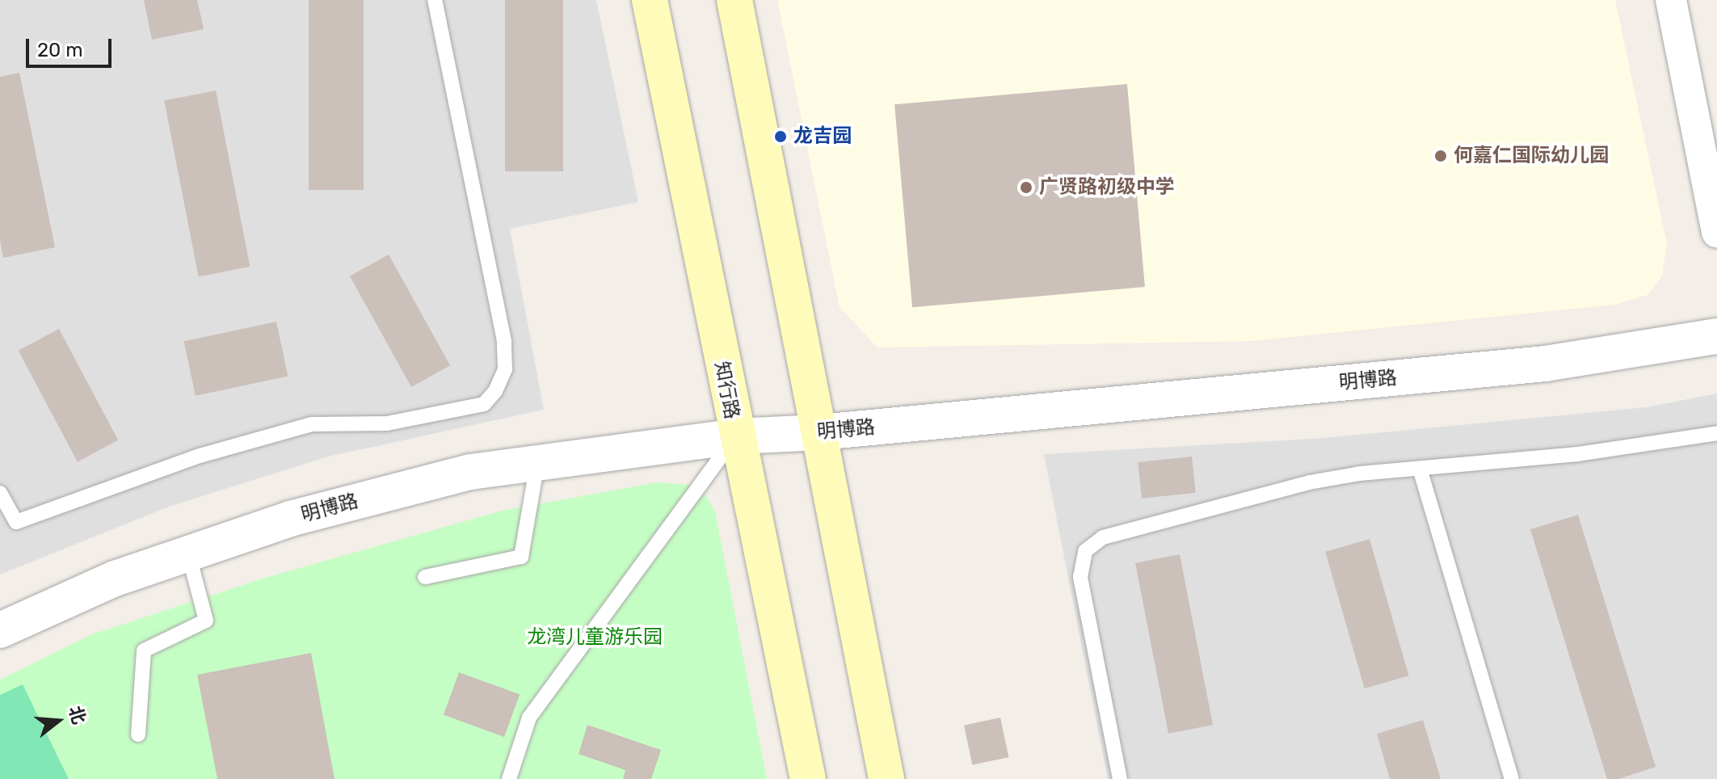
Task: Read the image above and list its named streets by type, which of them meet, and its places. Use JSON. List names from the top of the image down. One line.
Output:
{"streets":{"main road":["知行路"],"street":["明博路"]},"crossings":[["明博路","知行路"]],"parks":["龙湾儿童游乐园"],"places":["龙吉园","何嘉仁国际幼儿园","广贤路初级中学"],"scale_bar":"20 m","north":"right"}
